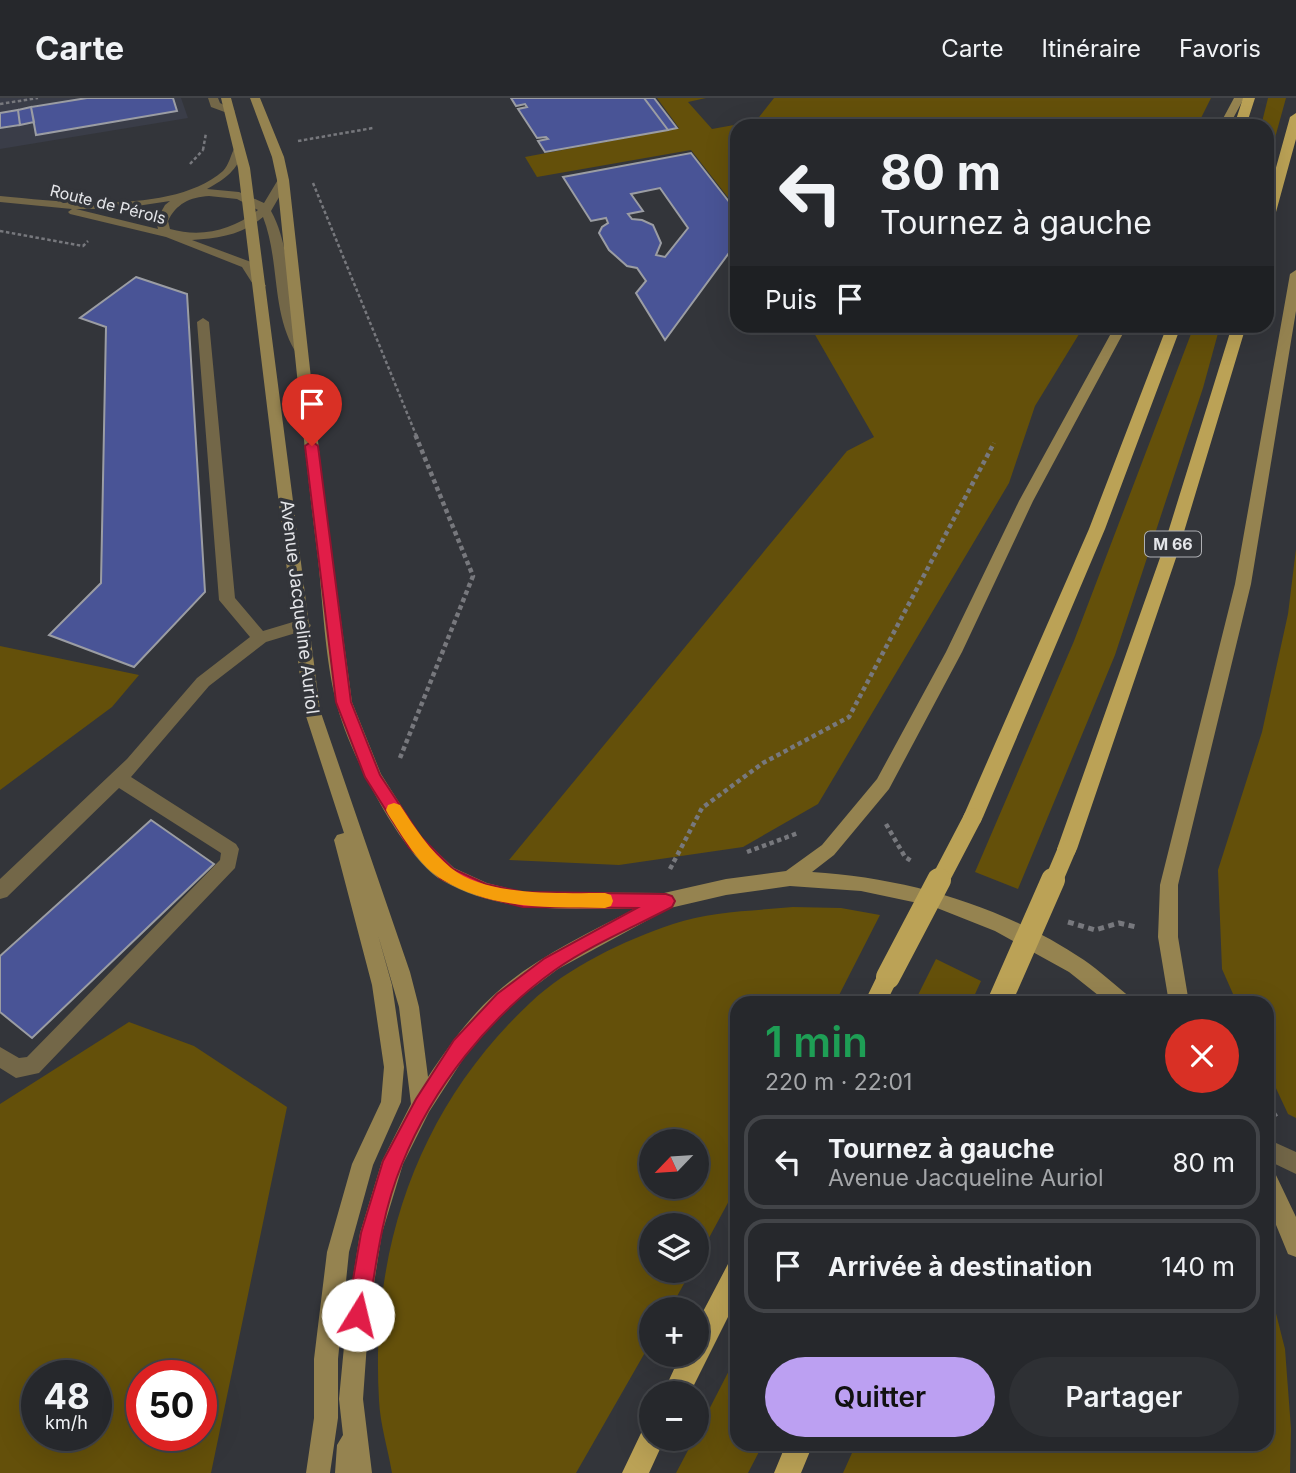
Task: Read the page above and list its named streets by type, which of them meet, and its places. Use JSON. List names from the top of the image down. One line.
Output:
{"streets":{"highway":["M 66"],"main road":["Avenue Jacqueline Auriol"],"street":["Route de Pérols"]},"crossings":[["Route de Pérols","Avenue Jacqueline Auriol"]],"north":"bottom left","page":{"header":"Carte","nav":["Carte","Itinéraire","Favoris"],"turn":["80 m","Tournez à gauche"],"then":"Puis","heading":["1 min","220 m · 22:01"],"list":[{"name":"Tournez à gauche","note":"Avenue Jacqueline Auriol","value":"80 m"},{"name":"Arrivée à destination","value":"140 m"}],"map_buttons":["+","−"],"buttons":["Quitter","Partager"],"speed":"48 km/h","limit":"50"}}
